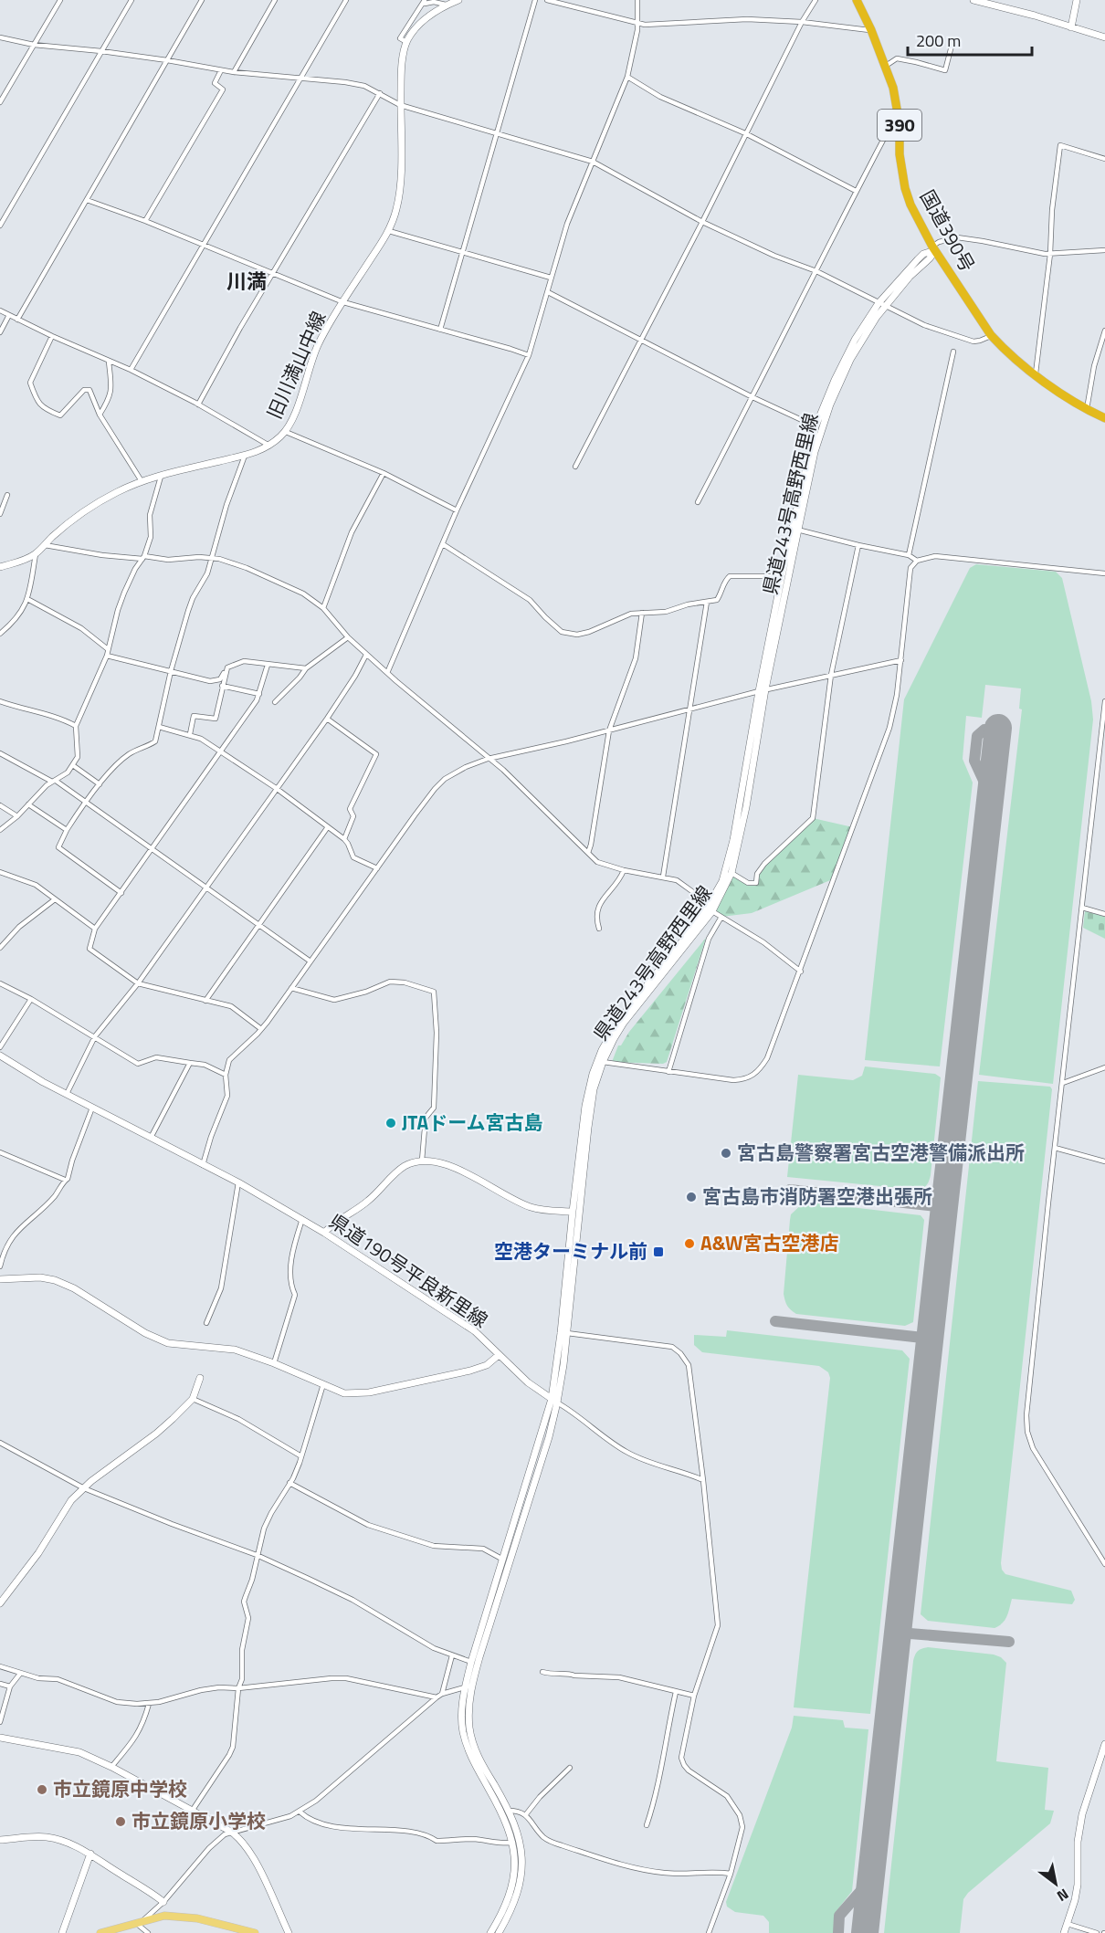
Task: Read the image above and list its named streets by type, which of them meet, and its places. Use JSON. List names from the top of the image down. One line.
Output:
{"streets":{"highway":["390","国道390号"],"main road":["旧川満山中線","県道243号高野西里線","県道190号平良新里線"]},"crossings":[["国道390号","県道243号高野西里線"],["県道243号高野西里線","県道190号平良新里線"]],"districts":["川満"],"places":{"other":["JTAドーム宮古島","宮古島警察署宮古空港警備派出所","宮古島市消防署空港出張所","A&W宮古空港店","市立鏡原中学校","市立鏡原小学校"],"transit":["空港ターミナル前"]},"scale_bar":"200 m","north":"bottom right"}
